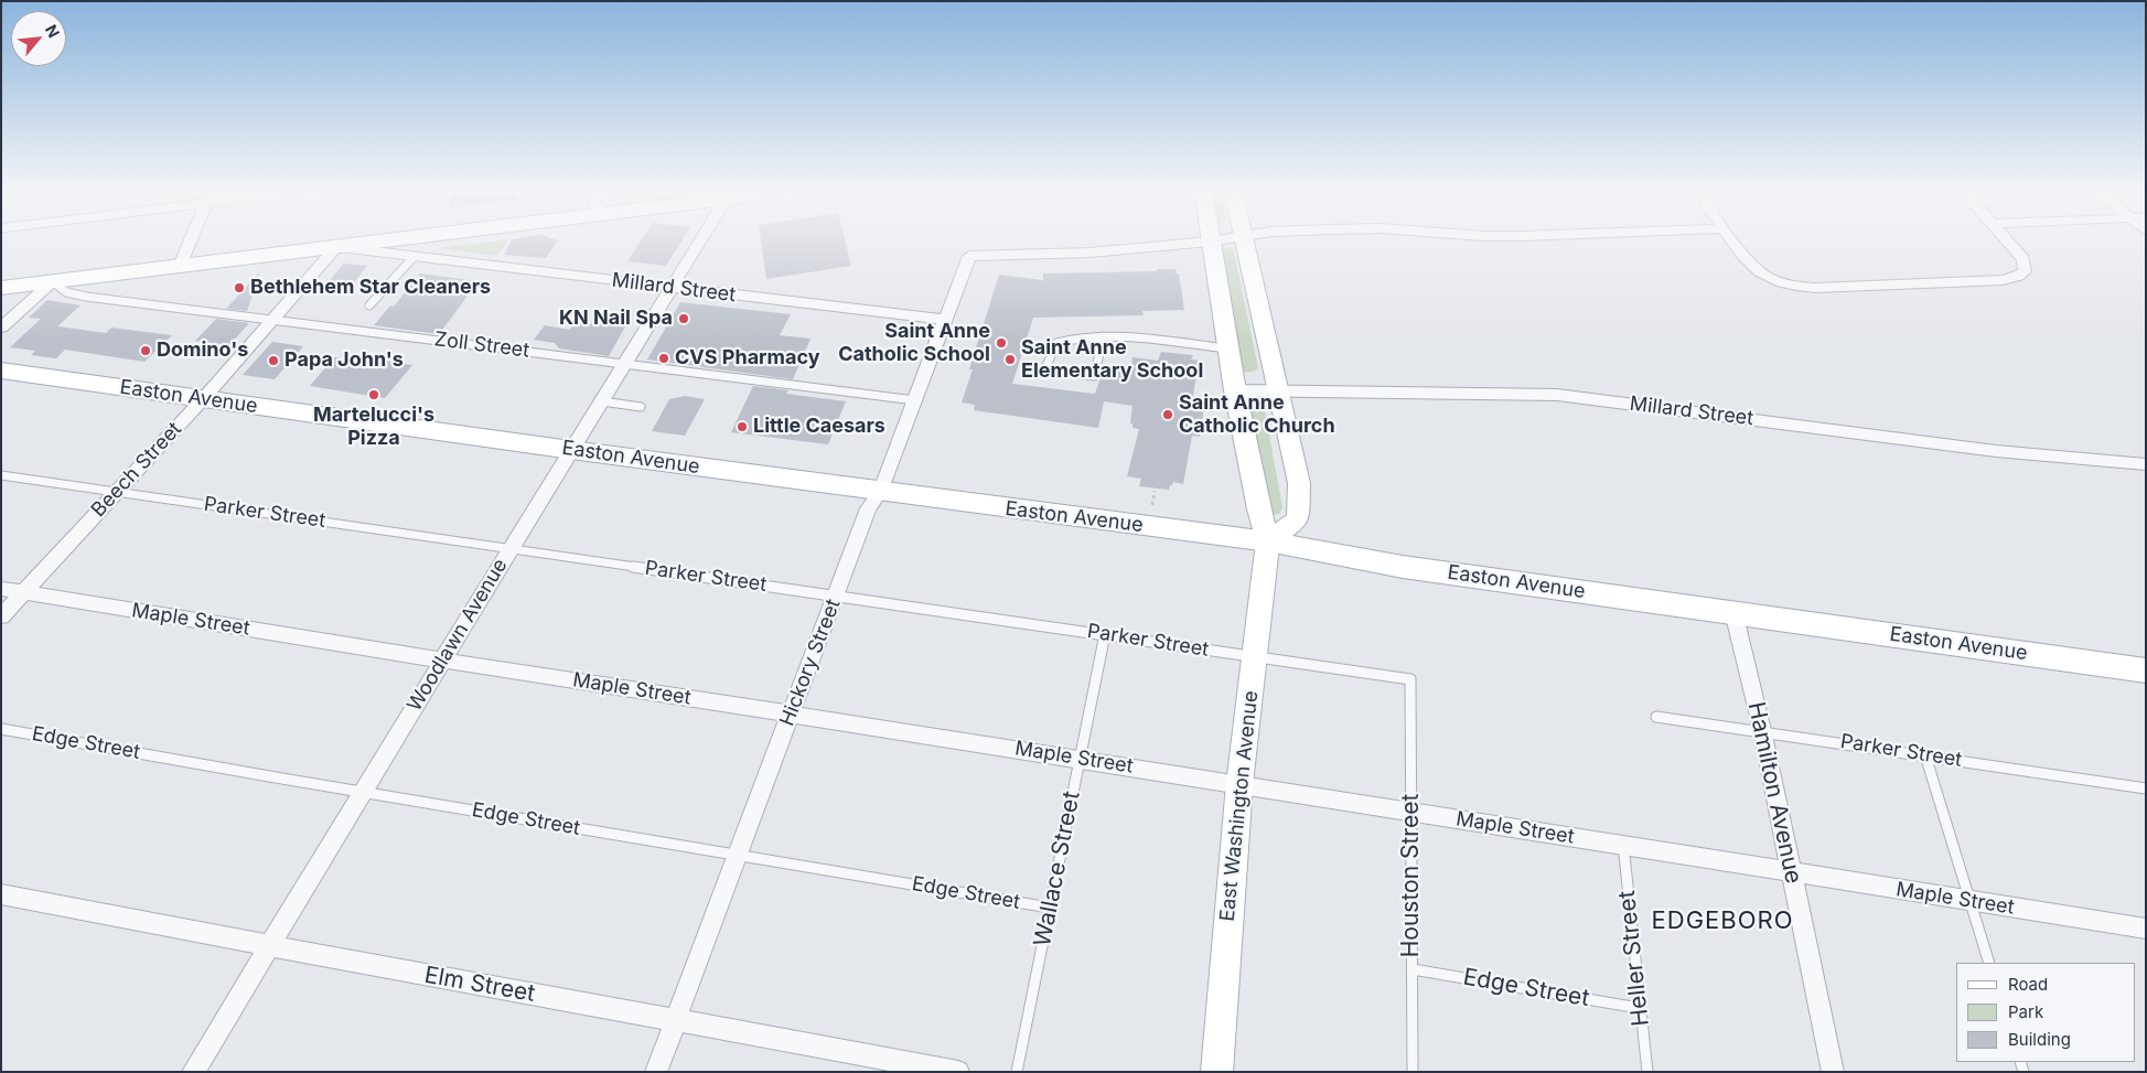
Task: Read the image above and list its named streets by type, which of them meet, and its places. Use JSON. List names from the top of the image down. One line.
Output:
{"streets":{"main road":["Easton Avenue"],"street":["Millard Street","Beech Street","Maple Street","Woodlawn Avenue","Hickory Street","Hamilton Avenue","East Washington Avenue","Elm Street"],"lane":["Zoll Street","Parker Street","Edge Street","Wallace Street","Houston Street","Heller Street"]},"crossings":[["Millard Street","Beech Street"],["Millard Street","Woodlawn Avenue"],["Millard Street","Hickory Street"],["Millard Street","East Washington Avenue"],["Zoll Street","Beech Street"],["Zoll Street","Woodlawn Avenue"],["Zoll Street","Hickory Street"],["Easton Avenue","Beech Street"],["Easton Avenue","Woodlawn Avenue"],["Easton Avenue","Hickory Street"],["Easton Avenue","Hamilton Avenue"],["Easton Avenue","East Washington Avenue"],["Beech Street","Parker Street"],["Beech Street","Maple Street"],["Parker Street","Woodlawn Avenue"],["Parker Street","Hickory Street"],["Parker Street","Hamilton Avenue"],["Parker Street","East Washington Avenue"],["Parker Street","Wallace Street"],["Parker Street","Houston Street"],["Maple Street","Woodlawn Avenue"],["Maple Street","Hickory Street"],["Maple Street","Hamilton Avenue"],["Maple Street","East Washington Avenue"],["Maple Street","Wallace Street"],["Maple Street","Houston Street"],["Maple Street","Heller Street"],["Woodlawn Avenue","Edge Street"],["Woodlawn Avenue","Elm Street"],["Hickory Street","Edge Street"],["Hickory Street","East Washington Avenue"],["Hickory Street","Elm Street"],["Edge Street","Wallace Street"],["Edge Street","Houston Street"],["Edge Street","Heller Street"]],"districts":["EDGEBORO"],"places":["Bethlehem Star Cleaners","KN Nail Spa","Saint Anne Catholic School","Domino's","CVS Pharmacy","Saint Anne Elementary School","Papa John's","Martelucci's Pizza","Saint Anne Catholic Church","Little Caesars"],"legend":["Road","Park","Building"],"north":"top right"}
